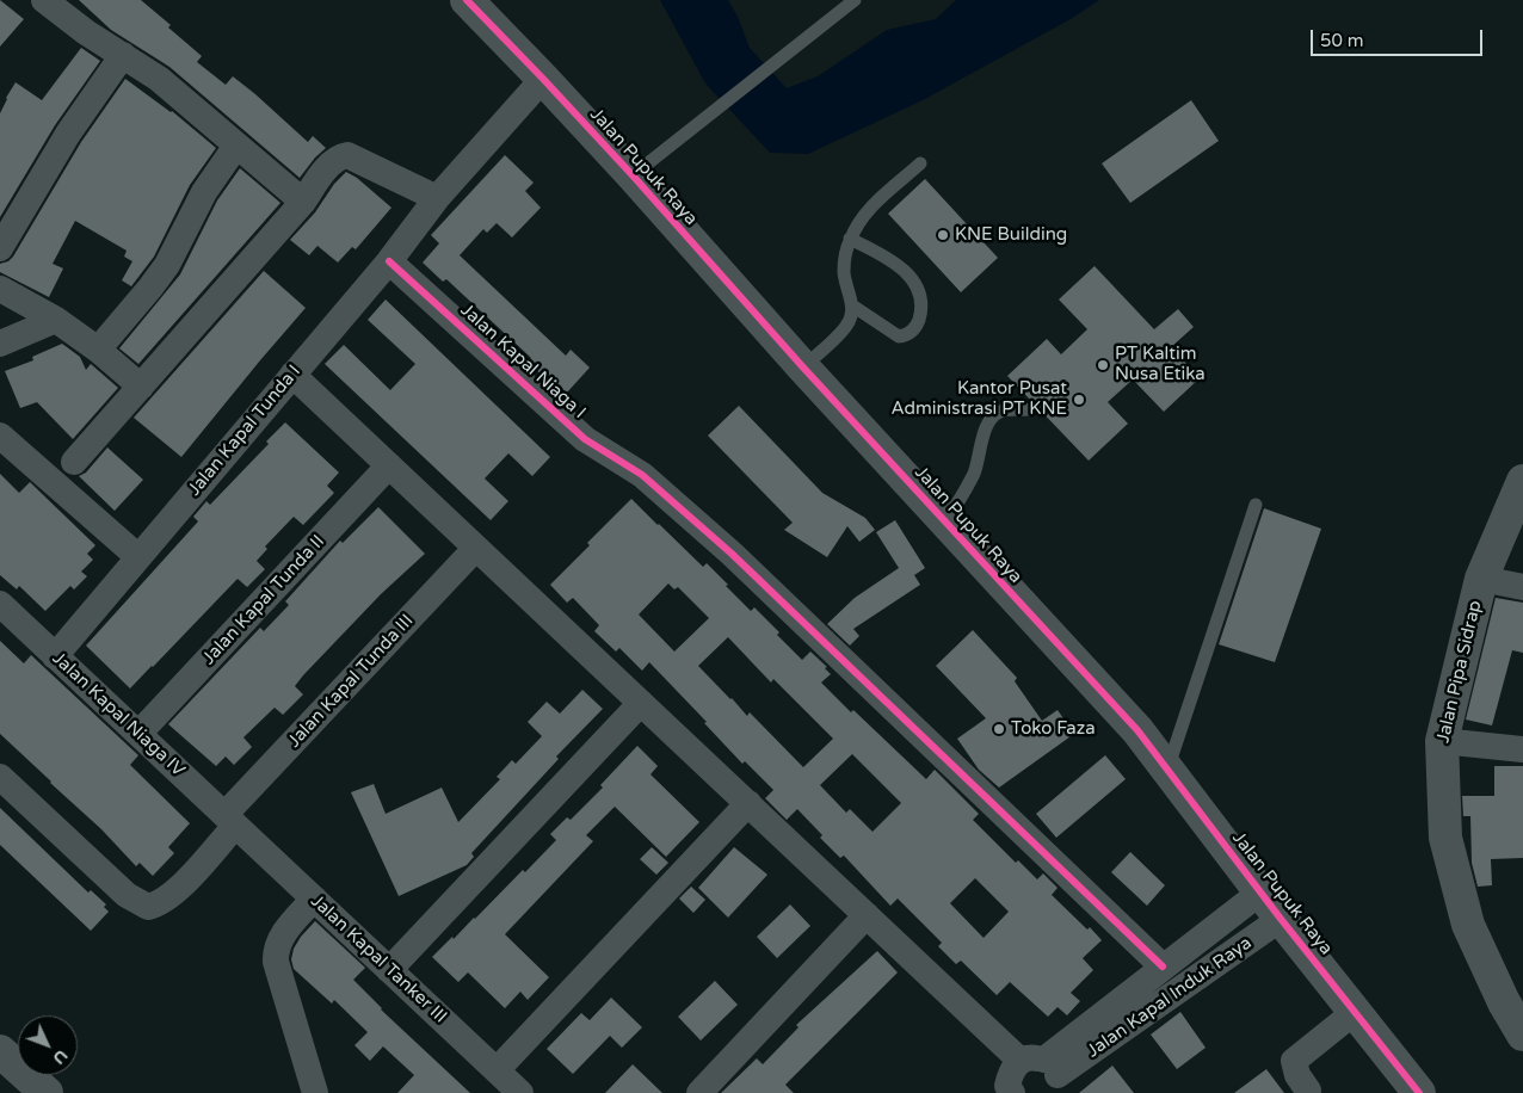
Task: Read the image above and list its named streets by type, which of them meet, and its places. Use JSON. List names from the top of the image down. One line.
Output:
{"streets":{"street":["Jalan Pupuk Raya","Jalan Kapal Niaga I","Jalan Kapal Tunda I","Jalan Kapal Tunda II","Jalan Pipa Sidrap","Jalan Kapal Tunda III","Jalan Kapal Niaga IV","Jalan Kapal Tanker III","Jalan Kapal Induk Raya"]},"crossings":[["Jalan Pupuk Raya","Jalan Kapal Tunda I"],["Jalan Pupuk Raya","Jalan Kapal Induk Raya"],["Jalan Kapal Niaga I","Jalan Kapal Tunda I"],["Jalan Kapal Niaga I","Jalan Kapal Induk Raya"],["Jalan Kapal Tunda I","Jalan Kapal Niaga IV"],["Jalan Kapal Tunda II","Jalan Kapal Niaga IV"],["Jalan Kapal Tunda III","Jalan Kapal Niaga IV"],["Jalan Kapal Tunda III","Jalan Kapal Tanker III"],["Jalan Kapal Niaga IV","Jalan Kapal Tanker III"]],"places":["KNE Building","PT Kaltim Nusa Etika","Kantor Pusat Administrasi PT KNE","Toko Faza"],"scale_bar":"50 m","north":"bottom right"}
